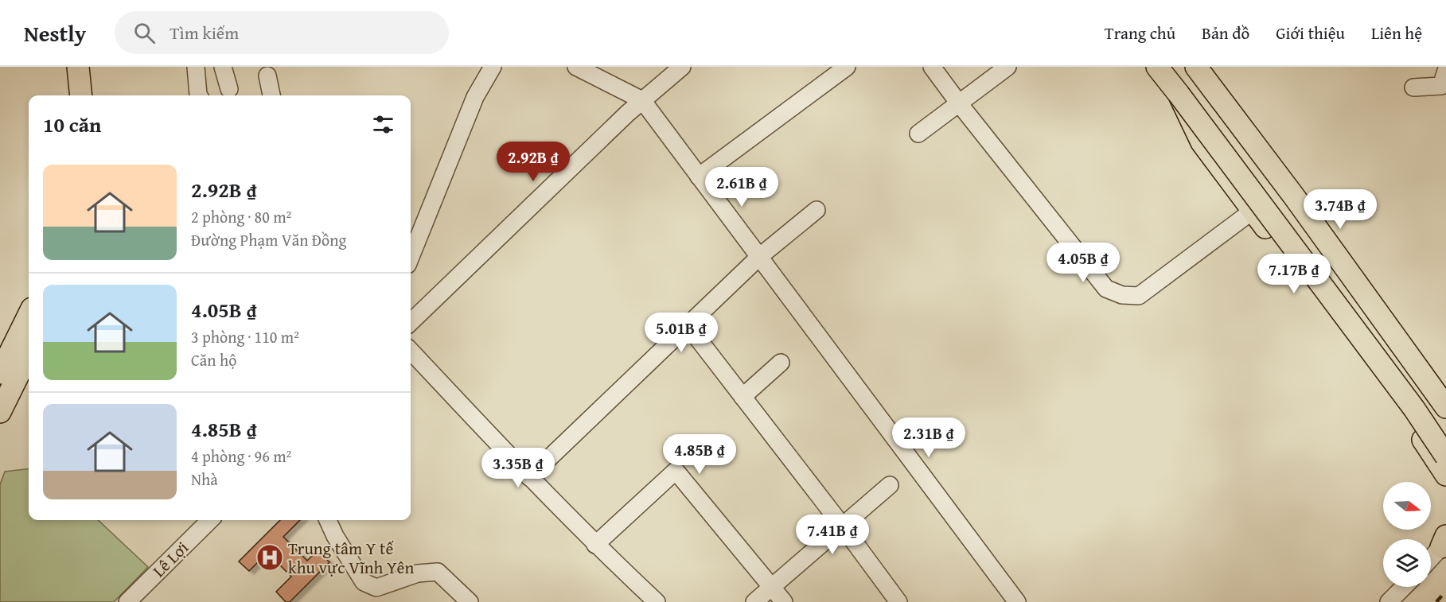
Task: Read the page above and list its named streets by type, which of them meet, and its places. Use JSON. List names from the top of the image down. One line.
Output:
{"streets":{"street":["Lê Lợi"]},"places":{"hospital":["Trung tâm Y tế khu vực Vĩnh Yên"]},"north":"right","page":{"header":"Nestly","search":"Tìm kiếm","nav":["Trang chủ","Bản đồ","Giới thiệu","Liên hệ"],"heading":"10 căn","price":["2.92B ₫","2.61B ₫","3.74B ₫","4.05B ₫","7.17B ₫","5.01B ₫","2.31B ₫","4.85B ₫","3.35B ₫","7.41B ₫"],"list":[{"name":"2.92B ₫","note":"2 phòng · 80 m² · Đường Phạm Văn Đồng"},{"name":"4.05B ₫","note":"3 phòng · 110 m² · Căn hộ"},{"name":"4.85B ₫","note":"4 phòng · 96 m² · Nhà"}]}}
